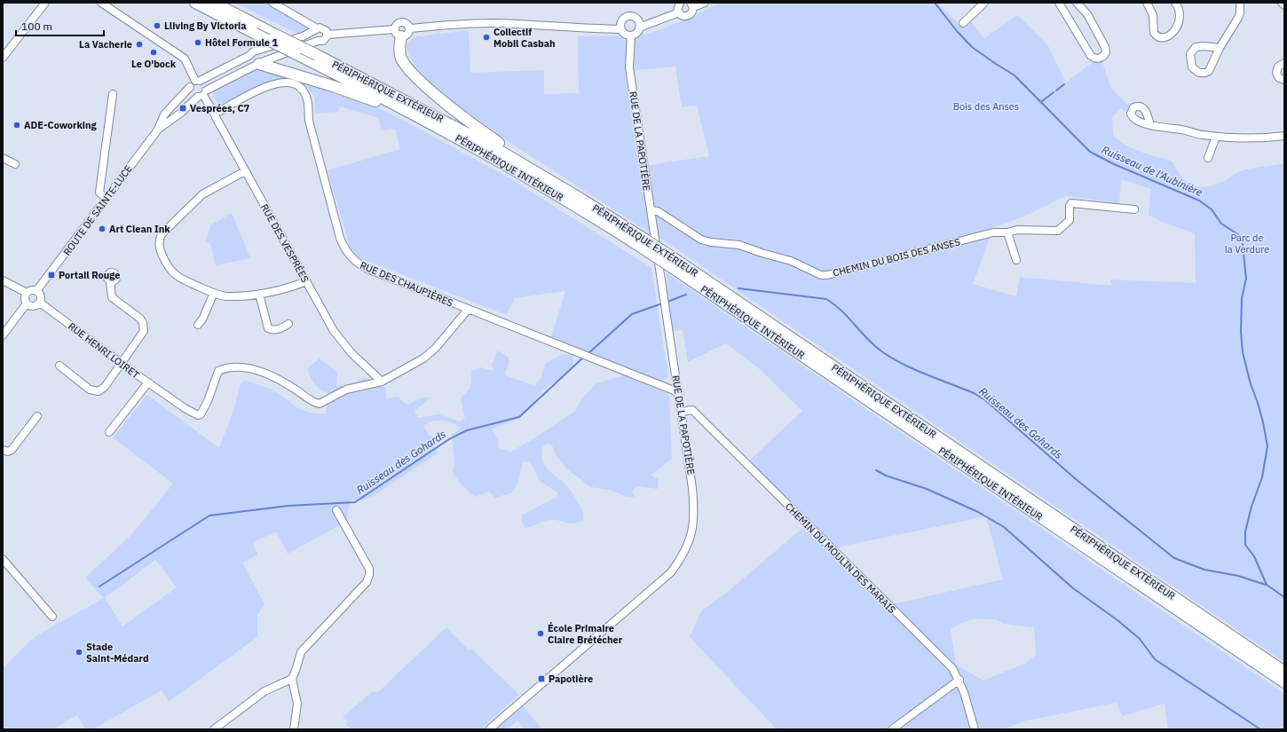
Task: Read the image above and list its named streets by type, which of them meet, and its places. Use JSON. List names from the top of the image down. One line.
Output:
{"streets":{"highway":["PÉRIPHÉRIQUE EXTÉRIEUR","PÉRIPHÉRIQUE INTÉRIEUR"],"street":["RUE DE LA PAPOTIÈRE","ROUTE DE SAINTE-LUCE","RUE DES VESPRÉES","CHEMIN DU BOIS DES ANSES","RUE DES CHAUPIÈRES","RUE HENRI LOIRET","CHEMIN DU MOULIN DES MARAIS"]},"crossings":[["PÉRIPHÉRIQUE EXTÉRIEUR","PÉRIPHÉRIQUE INTÉRIEUR"],["RUE DE LA PAPOTIÈRE","CHEMIN DU BOIS DES ANSES"],["RUE DE LA PAPOTIÈRE","RUE DES CHAUPIÈRES"],["RUE DE LA PAPOTIÈRE","CHEMIN DU MOULIN DES MARAIS"],["ROUTE DE SAINTE-LUCE","RUE DES VESPRÉES"],["ROUTE DE SAINTE-LUCE","RUE HENRI LOIRET"],["RUE DES VESPRÉES","RUE DES CHAUPIÈRES"],["RUE DES VESPRÉES","RUE HENRI LOIRET"]],"water":["Ruisseau de l'Aubinière","Ruisseau des Gohards"],"parks":["Bois des Anses","Parc de la Verdure"],"places":{"other":["Lliving By Victoria","Collectif Mobil Casbah","Hôtel Formule 1","La Vacherie","Le O'bock","ADE-Coworking","Art Clean Ink","École Primaire Claire Brétécher","Stade Saint-Médard"],"transit":["Vesprées, C7","Portail Rouge","Papotière"]},"scale_bar":"100 m"}
